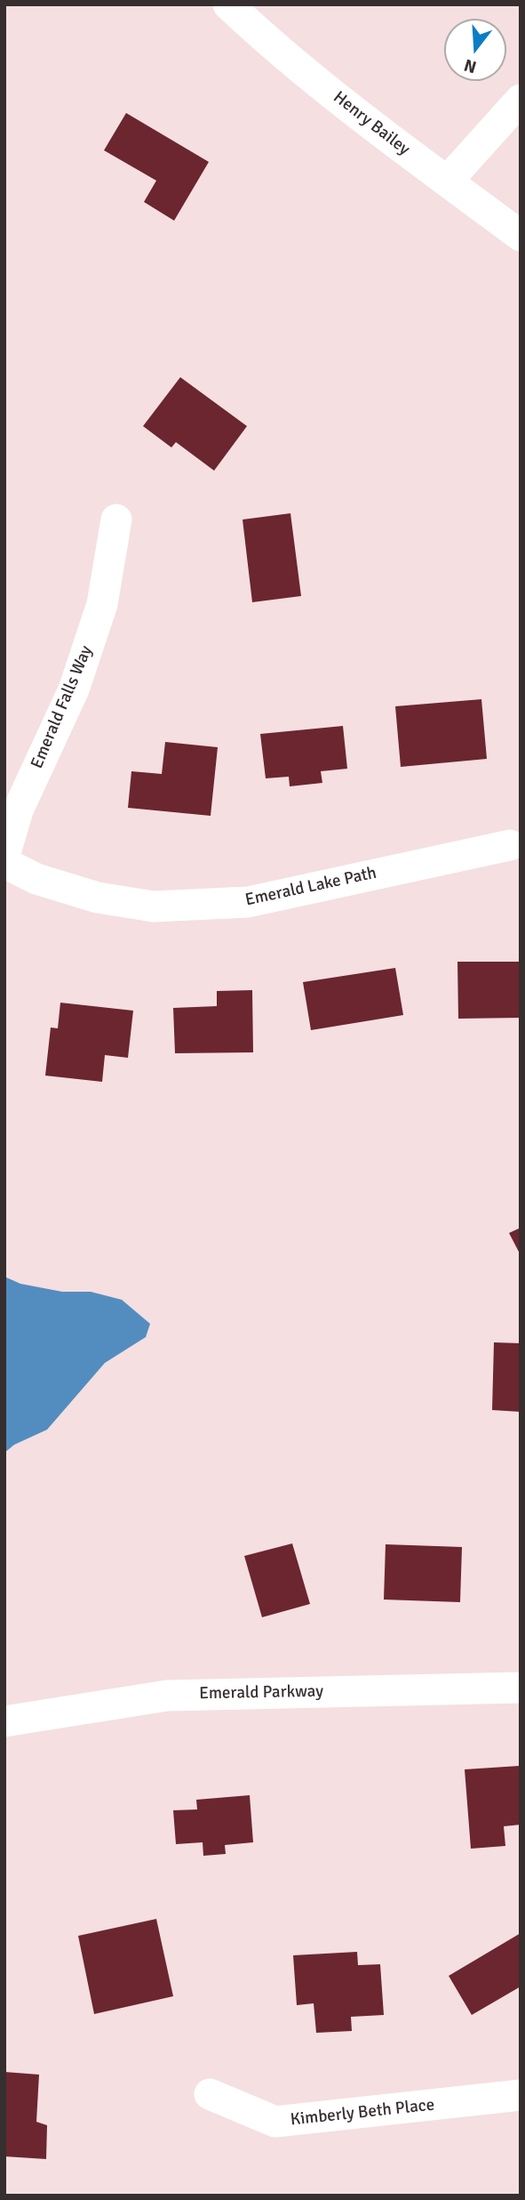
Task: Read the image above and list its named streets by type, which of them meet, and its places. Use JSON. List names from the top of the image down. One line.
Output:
{"streets":{"street":["Henry Bailey","Emerald Falls Way","Emerald Lake Path","Emerald Parkway","Kimberly Beth Place"]},"north":"bottom"}
